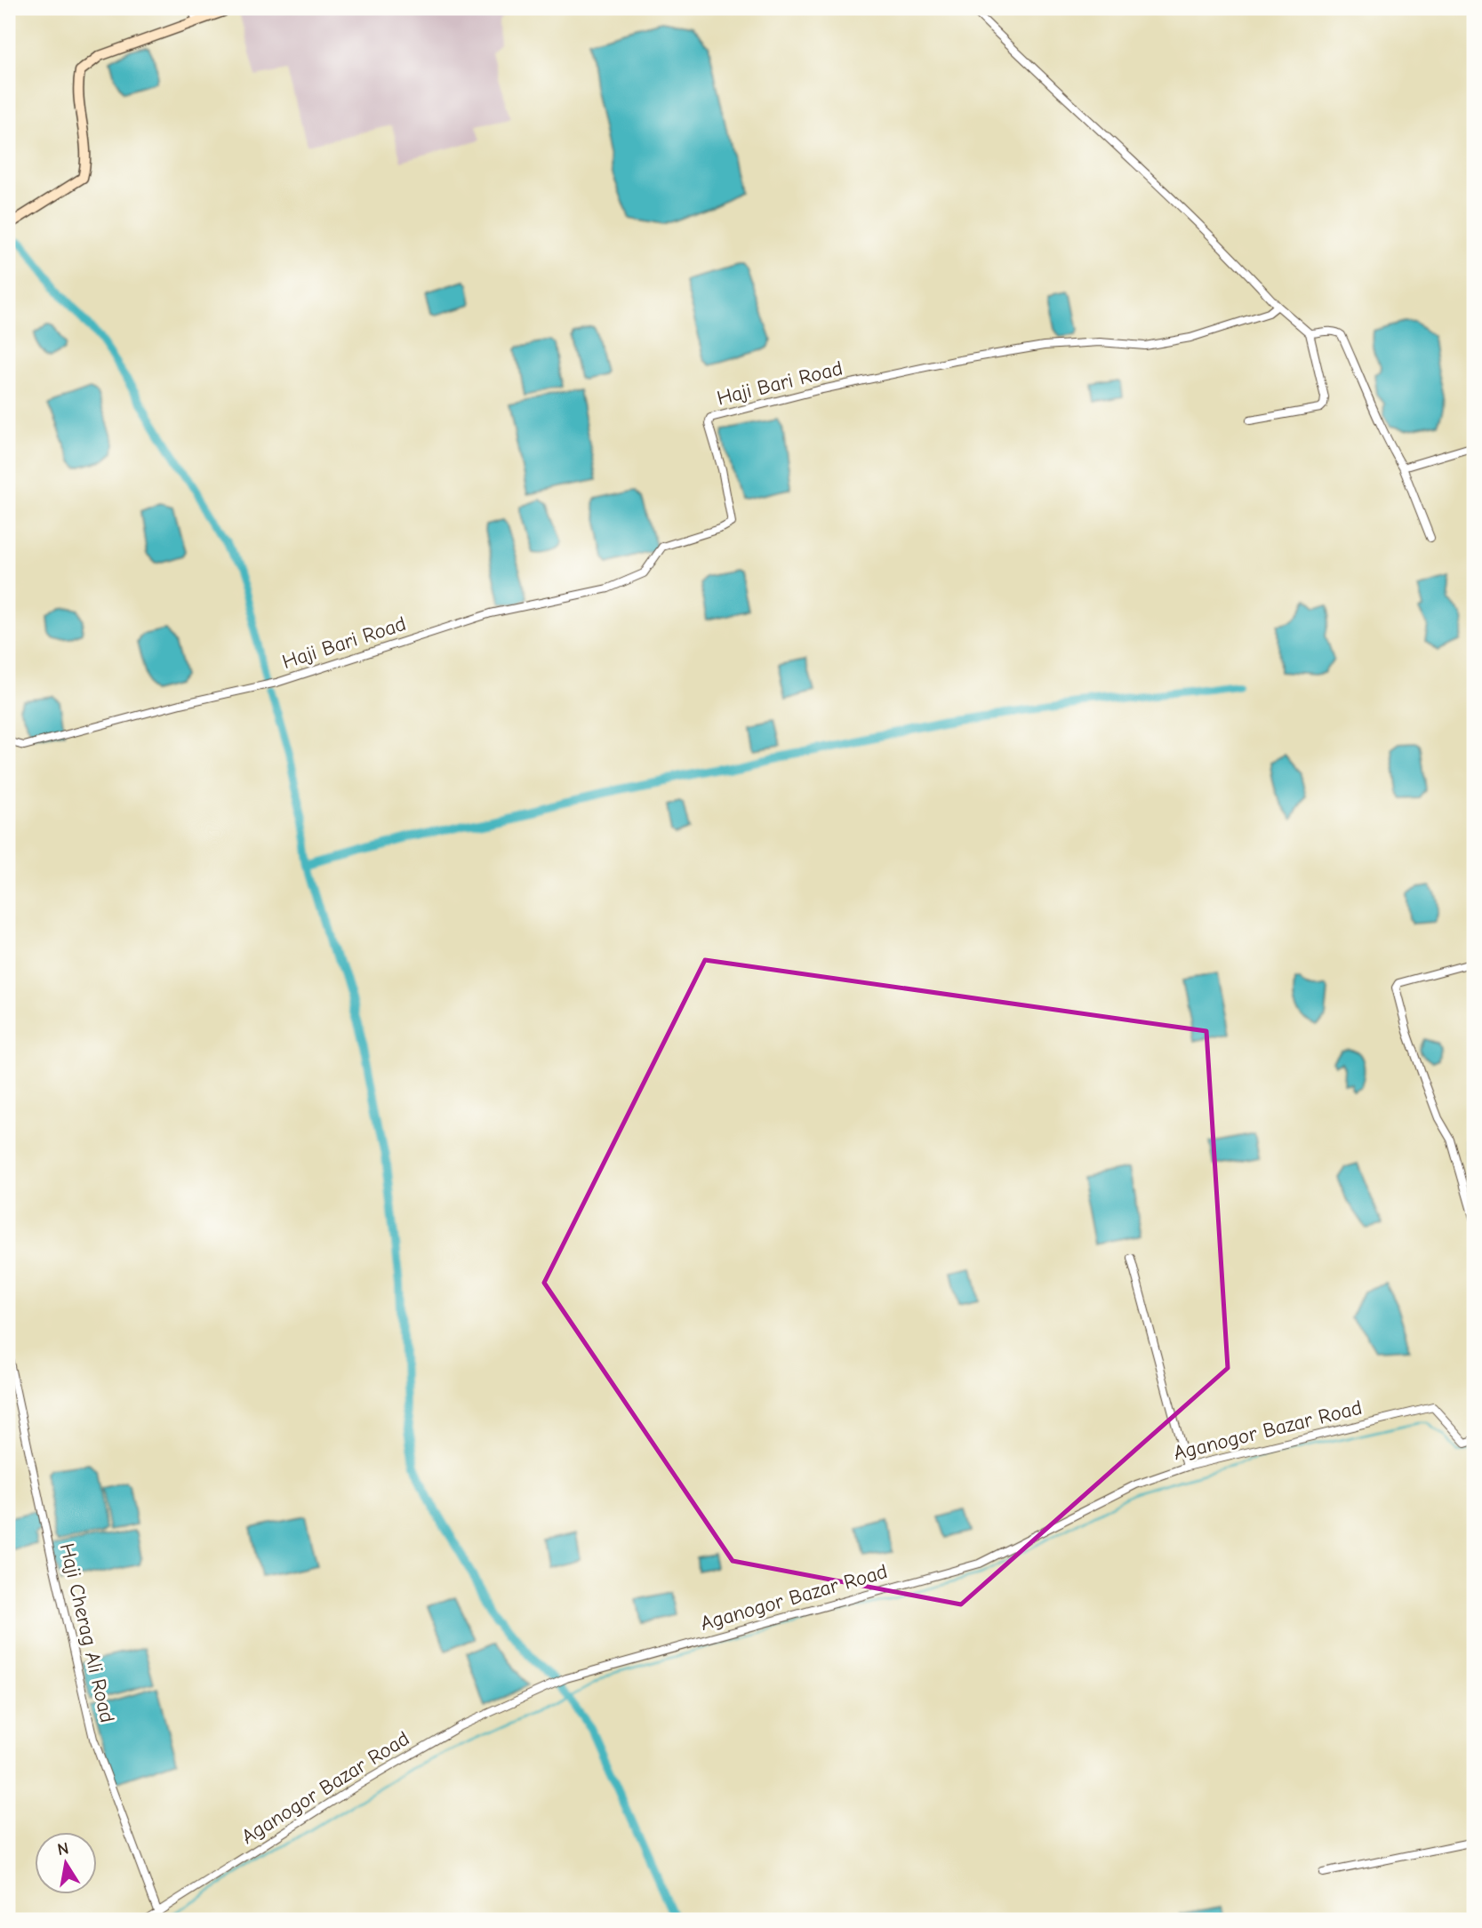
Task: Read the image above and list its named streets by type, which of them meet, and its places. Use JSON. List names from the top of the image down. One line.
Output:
{"streets":{"street":["Haji Bari Road","Aganogor Bazar Road","Haji Cherag Ali Road"]},"crossings":[["Aganogor Bazar Road","Haji Cherag Ali Road"]],"north":"top"}
